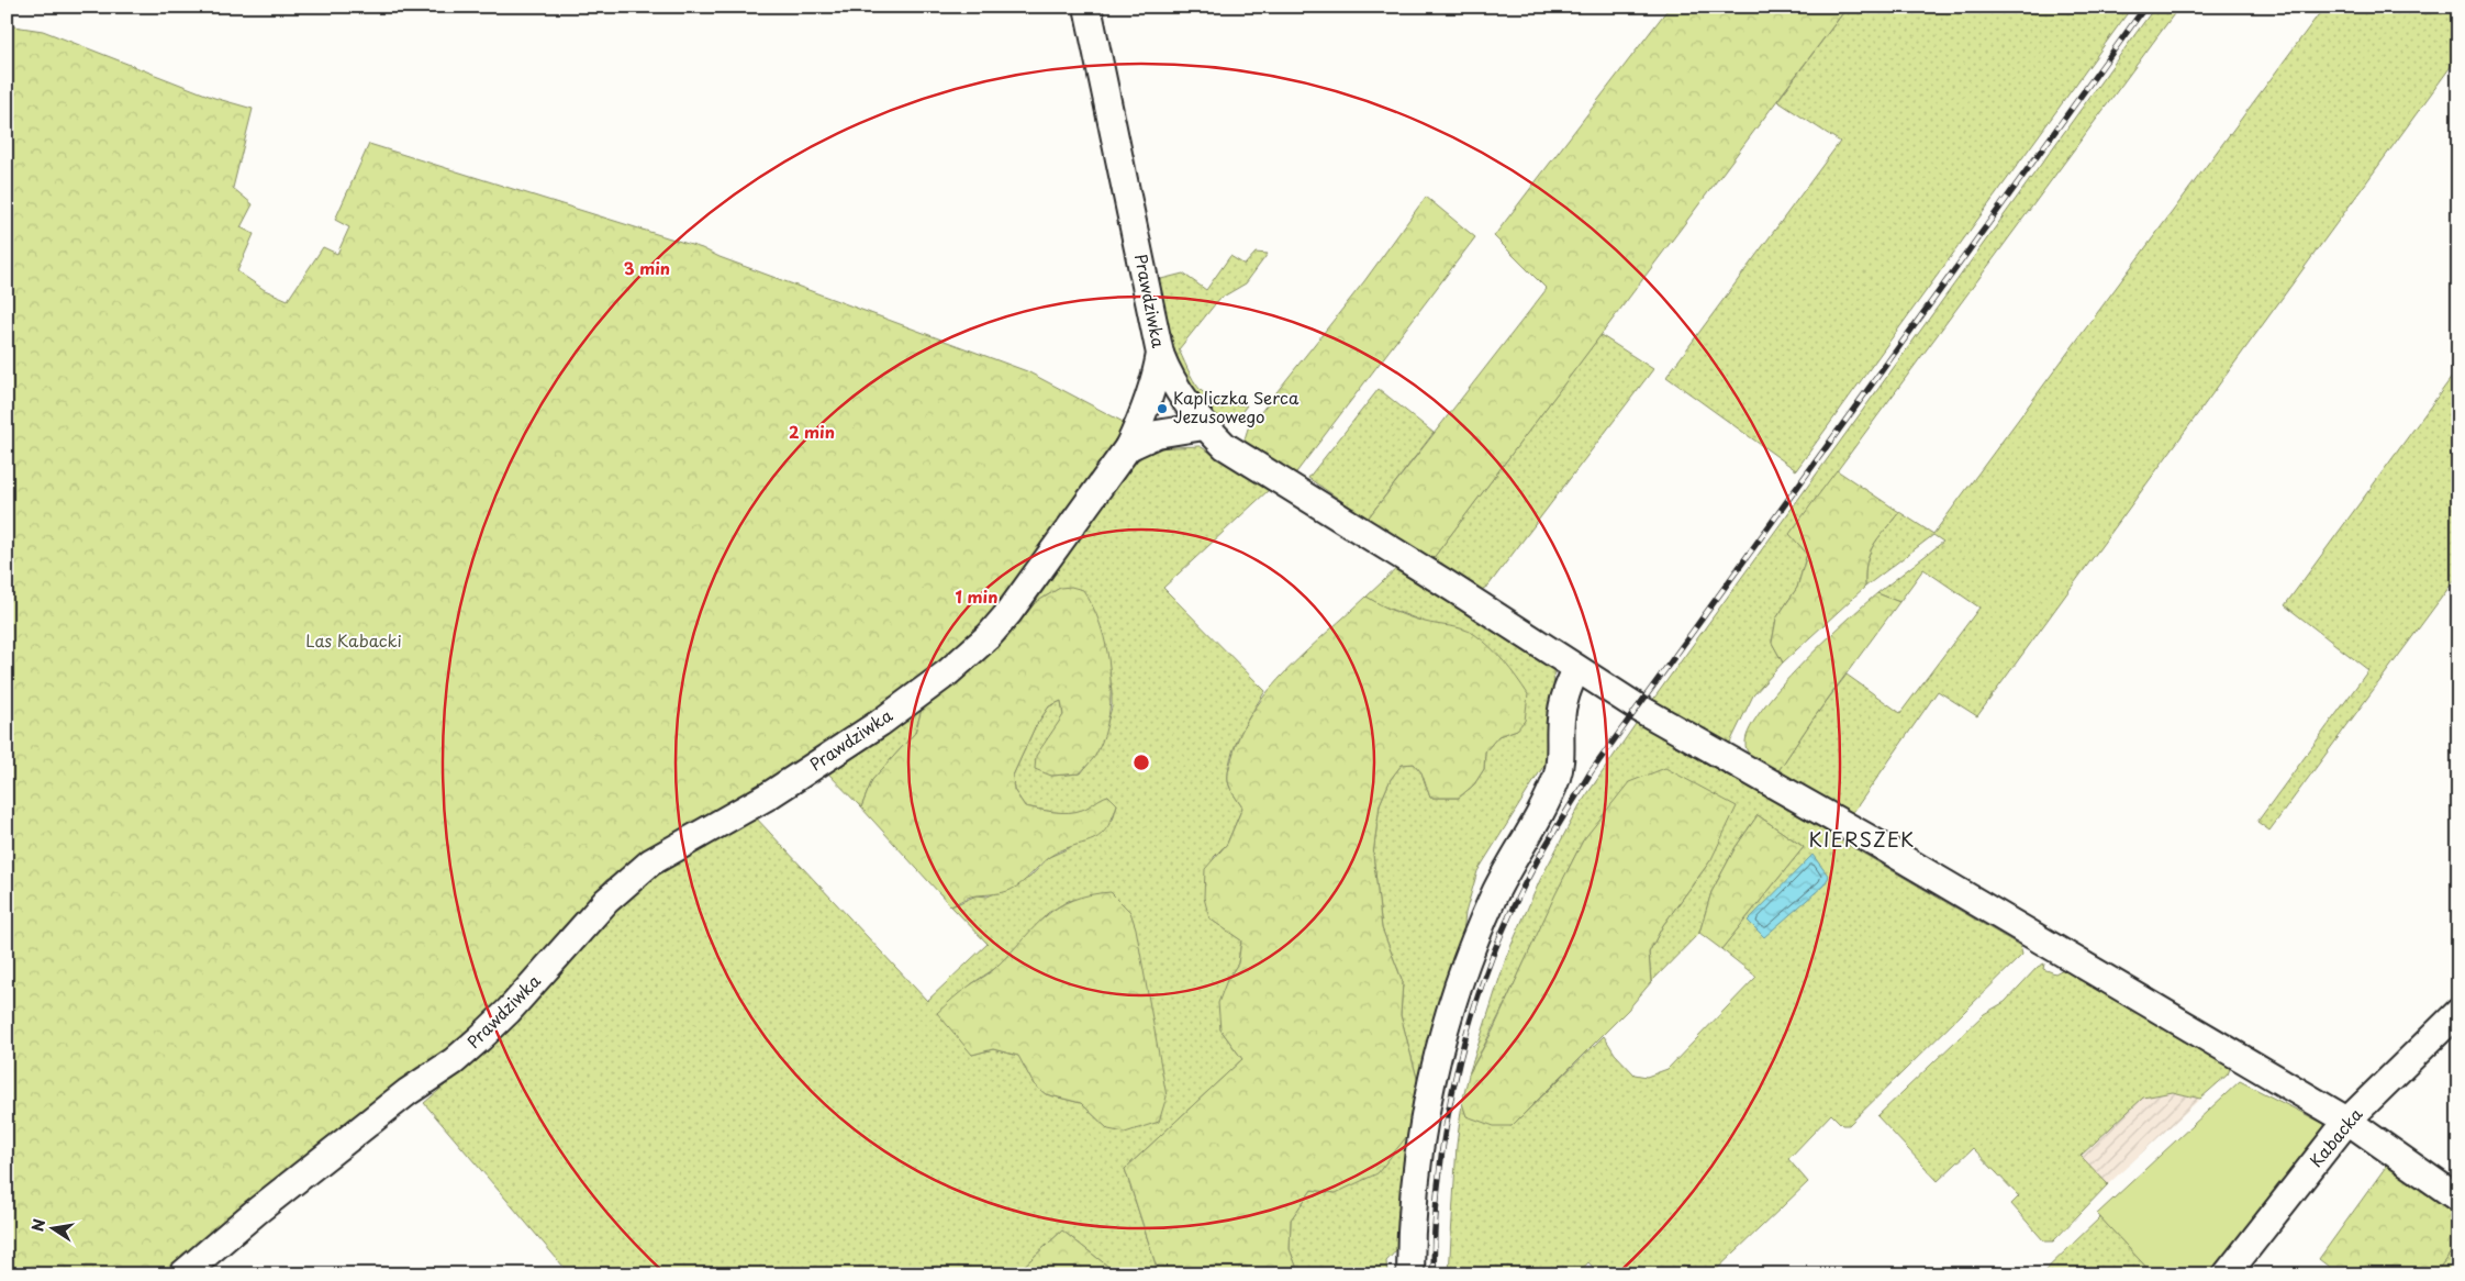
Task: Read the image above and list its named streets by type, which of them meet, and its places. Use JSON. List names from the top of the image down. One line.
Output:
{"streets":{"street":["Prawdziwka","Kabacka"]},"districts":["KIERSZEK"],"parks":["Las Kabacki"],"places":["Kapliczka Serca Jezusowego"],"north":"left","rings":["3 min","2 min","1 min"]}
